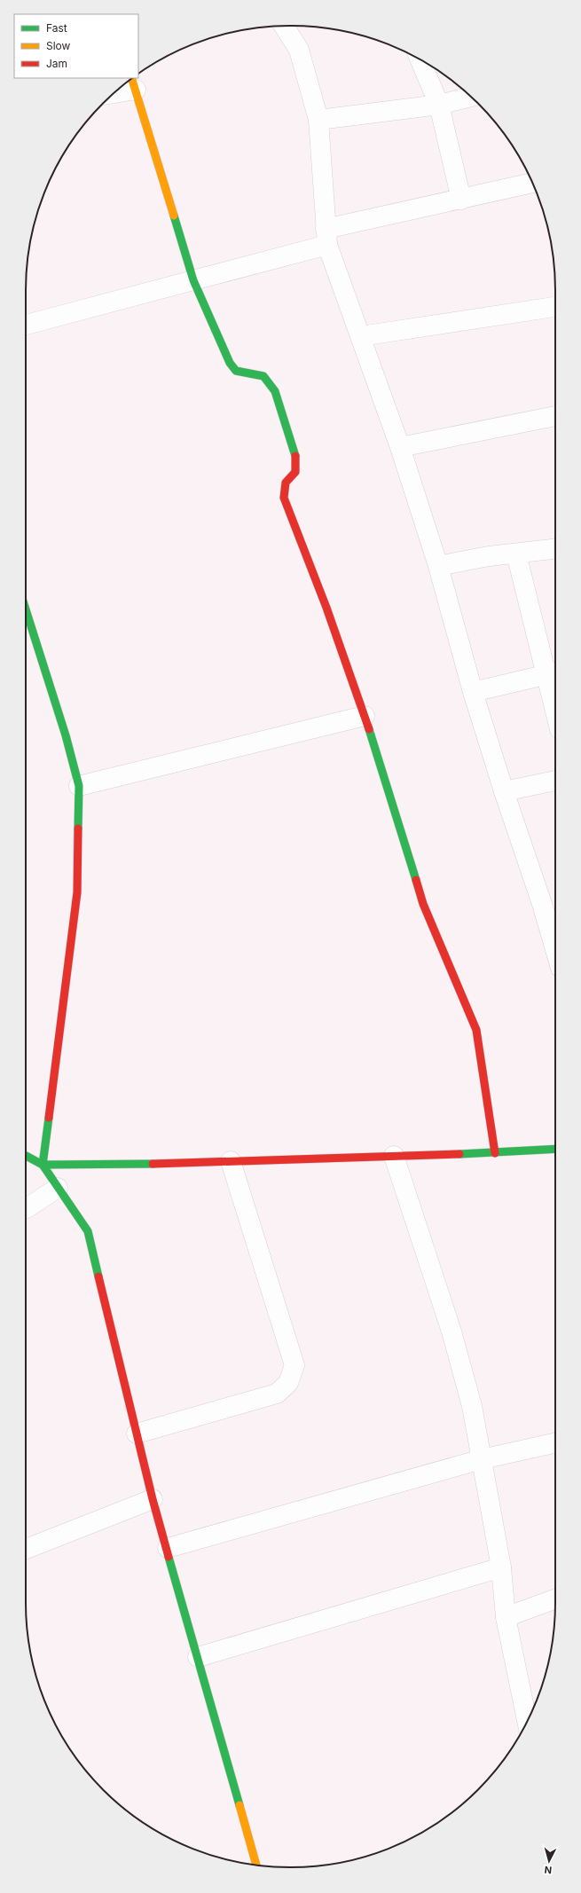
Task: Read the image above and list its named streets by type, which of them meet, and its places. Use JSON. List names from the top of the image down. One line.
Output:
{"legend":["Fast","Slow","Jam"],"north":"bottom"}
